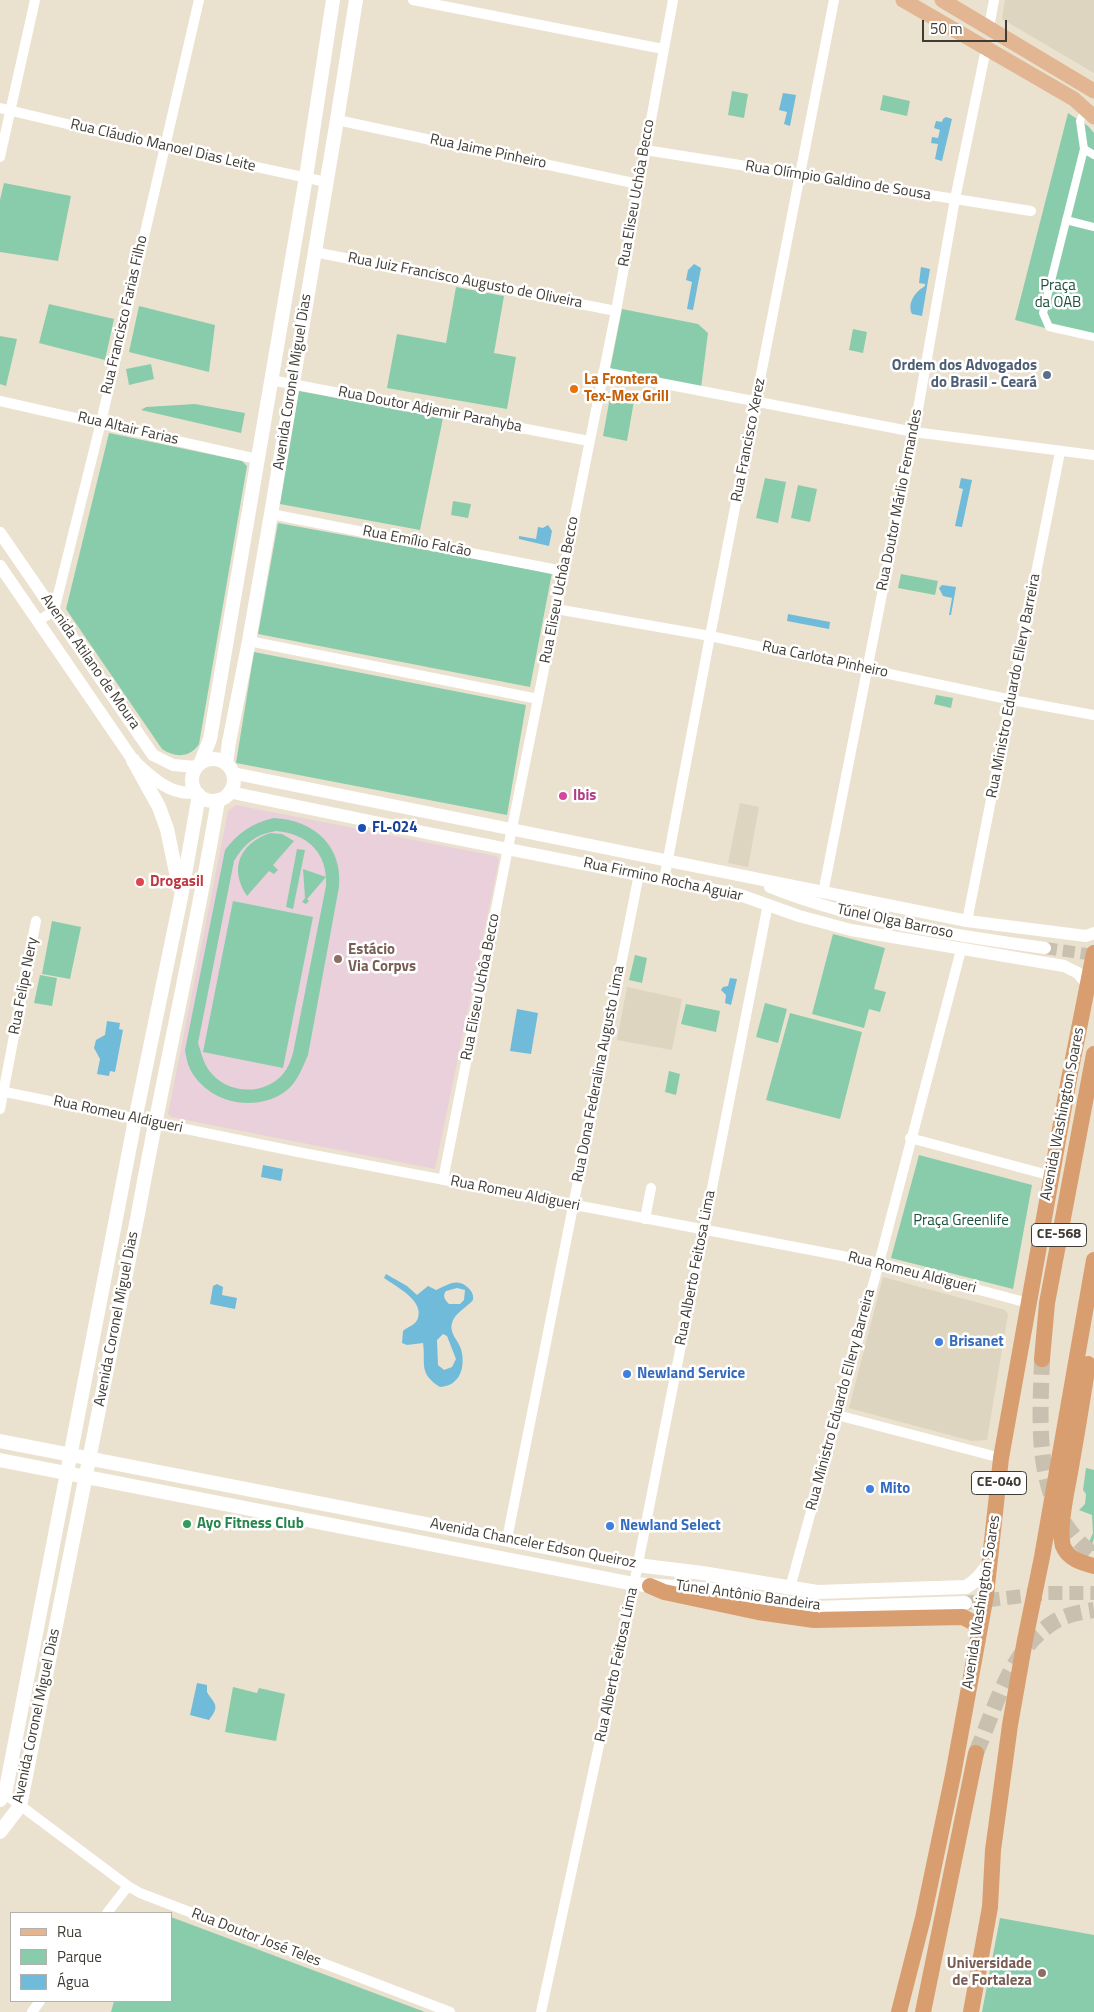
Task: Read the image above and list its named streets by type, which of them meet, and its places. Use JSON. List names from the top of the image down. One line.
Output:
{"streets":{"highway":["Avenida Washington Soares","CE-568","CE-040"],"main road":["Avenida Coronel Miguel Dias","Avenida Chanceler Edson Queiroz","Túnel Antônio Bandeira"],"street":["Rua Cláudio Manoel Dias Leite","Rua Jaime Pinheiro","Rua Olímpio Galdino de Sousa","Rua Eliseu Uchôa Becco","Rua Juiz Francisco Augusto de Oliveira","Rua Francisco Farias Filho","Rua Doutor Adjemir Parahyba","Rua Altair Farias","Rua Francisco Xerez","Rua Doutor Márlio Fernandes","Rua Emílio Falcão","Rua Carlota Pinheiro","Avenida Atilano de Moura","Rua Ministro Eduardo Ellery Barreira","Rua Firmino Rocha Aguiar","Túnel Olga Barroso","Rua Felipe Nery","Rua Dona Federalina Augusto Lima","Rua Romeu Aldigueri","Rua Alberto Feitosa Lima","Rua Doutor José Teles"]},"crossings":[["Rua Cláudio Manoel Dias Leite","Rua Francisco Farias Filho"],["Rua Cláudio Manoel Dias Leite","Avenida Coronel Miguel Dias"],["Rua Jaime Pinheiro","Rua Eliseu Uchôa Becco"],["Rua Jaime Pinheiro","Avenida Coronel Miguel Dias"],["Rua Olímpio Galdino de Sousa","Rua Eliseu Uchôa Becco"],["Rua Olímpio Galdino de Sousa","Rua Francisco Xerez"],["Rua Olímpio Galdino de Sousa","Rua Doutor Márlio Fernandes"],["Rua Eliseu Uchôa Becco","Rua Juiz Francisco Augusto de Oliveira"],["Rua Eliseu Uchôa Becco","Rua Doutor Adjemir Parahyba"],["Rua Eliseu Uchôa Becco","Rua Emílio Falcão"],["Rua Eliseu Uchôa Becco","Rua Carlota Pinheiro"],["Rua Eliseu Uchôa Becco","Rua Firmino Rocha Aguiar"],["Rua Eliseu Uchôa Becco","Rua Romeu Aldigueri"],["Rua Juiz Francisco Augusto de Oliveira","Avenida Coronel Miguel Dias"],["Rua Francisco Farias Filho","Rua Altair Farias"],["Rua Francisco Farias Filho","Avenida Atilano de Moura"],["Avenida Coronel Miguel Dias","Rua Doutor Adjemir Parahyba"],["Avenida Coronel Miguel Dias","Rua Altair Farias"],["Avenida Coronel Miguel Dias","Rua Emílio Falcão"],["Avenida Coronel Miguel Dias","Avenida Atilano de Moura"],["Avenida Coronel Miguel Dias","Rua Firmino Rocha Aguiar"],["Avenida Coronel Miguel Dias","Rua Romeu Aldigueri"],["Avenida Coronel Miguel Dias","Avenida Chanceler Edson Queiroz"],["Avenida Coronel Miguel Dias","Rua Doutor José Teles"],["Rua Francisco Xerez","Rua Carlota Pinheiro"],["Rua Francisco Xerez","Rua Firmino Rocha Aguiar"],["Rua Doutor Márlio Fernandes","Rua Carlota Pinheiro"],["Rua Doutor Márlio Fernandes","Rua Firmino Rocha Aguiar"],["Rua Carlota Pinheiro","Rua Ministro Eduardo Ellery Barreira"],["Avenida Atilano de Moura","Rua Firmino Rocha Aguiar"],["Rua Ministro Eduardo Ellery Barreira","Rua Firmino Rocha Aguiar"],["Rua Ministro Eduardo Ellery Barreira","Rua Romeu Aldigueri"],["Rua Ministro Eduardo Ellery Barreira","Avenida Chanceler Edson Queiroz"],["Rua Firmino Rocha Aguiar","Túnel Olga Barroso"],["Rua Firmino Rocha Aguiar","Rua Dona Federalina Augusto Lima"],["Rua Firmino Rocha Aguiar","Avenida Washington Soares"],["Rua Firmino Rocha Aguiar","Rua Alberto Feitosa Lima"],["Rua Felipe Nery","Rua Romeu Aldigueri"],["Rua Dona Federalina Augusto Lima","Rua Romeu Aldigueri"],["Rua Dona Federalina Augusto Lima","Avenida Chanceler Edson Queiroz"],["Avenida Washington Soares","Rua Romeu Aldigueri"],["Avenida Washington Soares","Avenida Chanceler Edson Queiroz"],["Rua Romeu Aldigueri","Rua Alberto Feitosa Lima"],["Rua Alberto Feitosa Lima","Avenida Chanceler Edson Queiroz"],["Rua Alberto Feitosa Lima","Túnel Antônio Bandeira"],["Avenida Chanceler Edson Queiroz","Túnel Antônio Bandeira"]],"parks":["Praça da OAB","Praça Greenlife"],"places":["Ordem dos Advogados do Brasil - Ceará","La Frontera Tex-Mex Grill","Ibis","FL-024","Drogasil","Estácio Via Corpvs","Brisanet","Newland Service","Mito","Ayo Fitness Club","Newland Select","Universidade de Fortaleza"],"legend":["Rua","Parque","Água"],"scale_bar":"50 m"}
